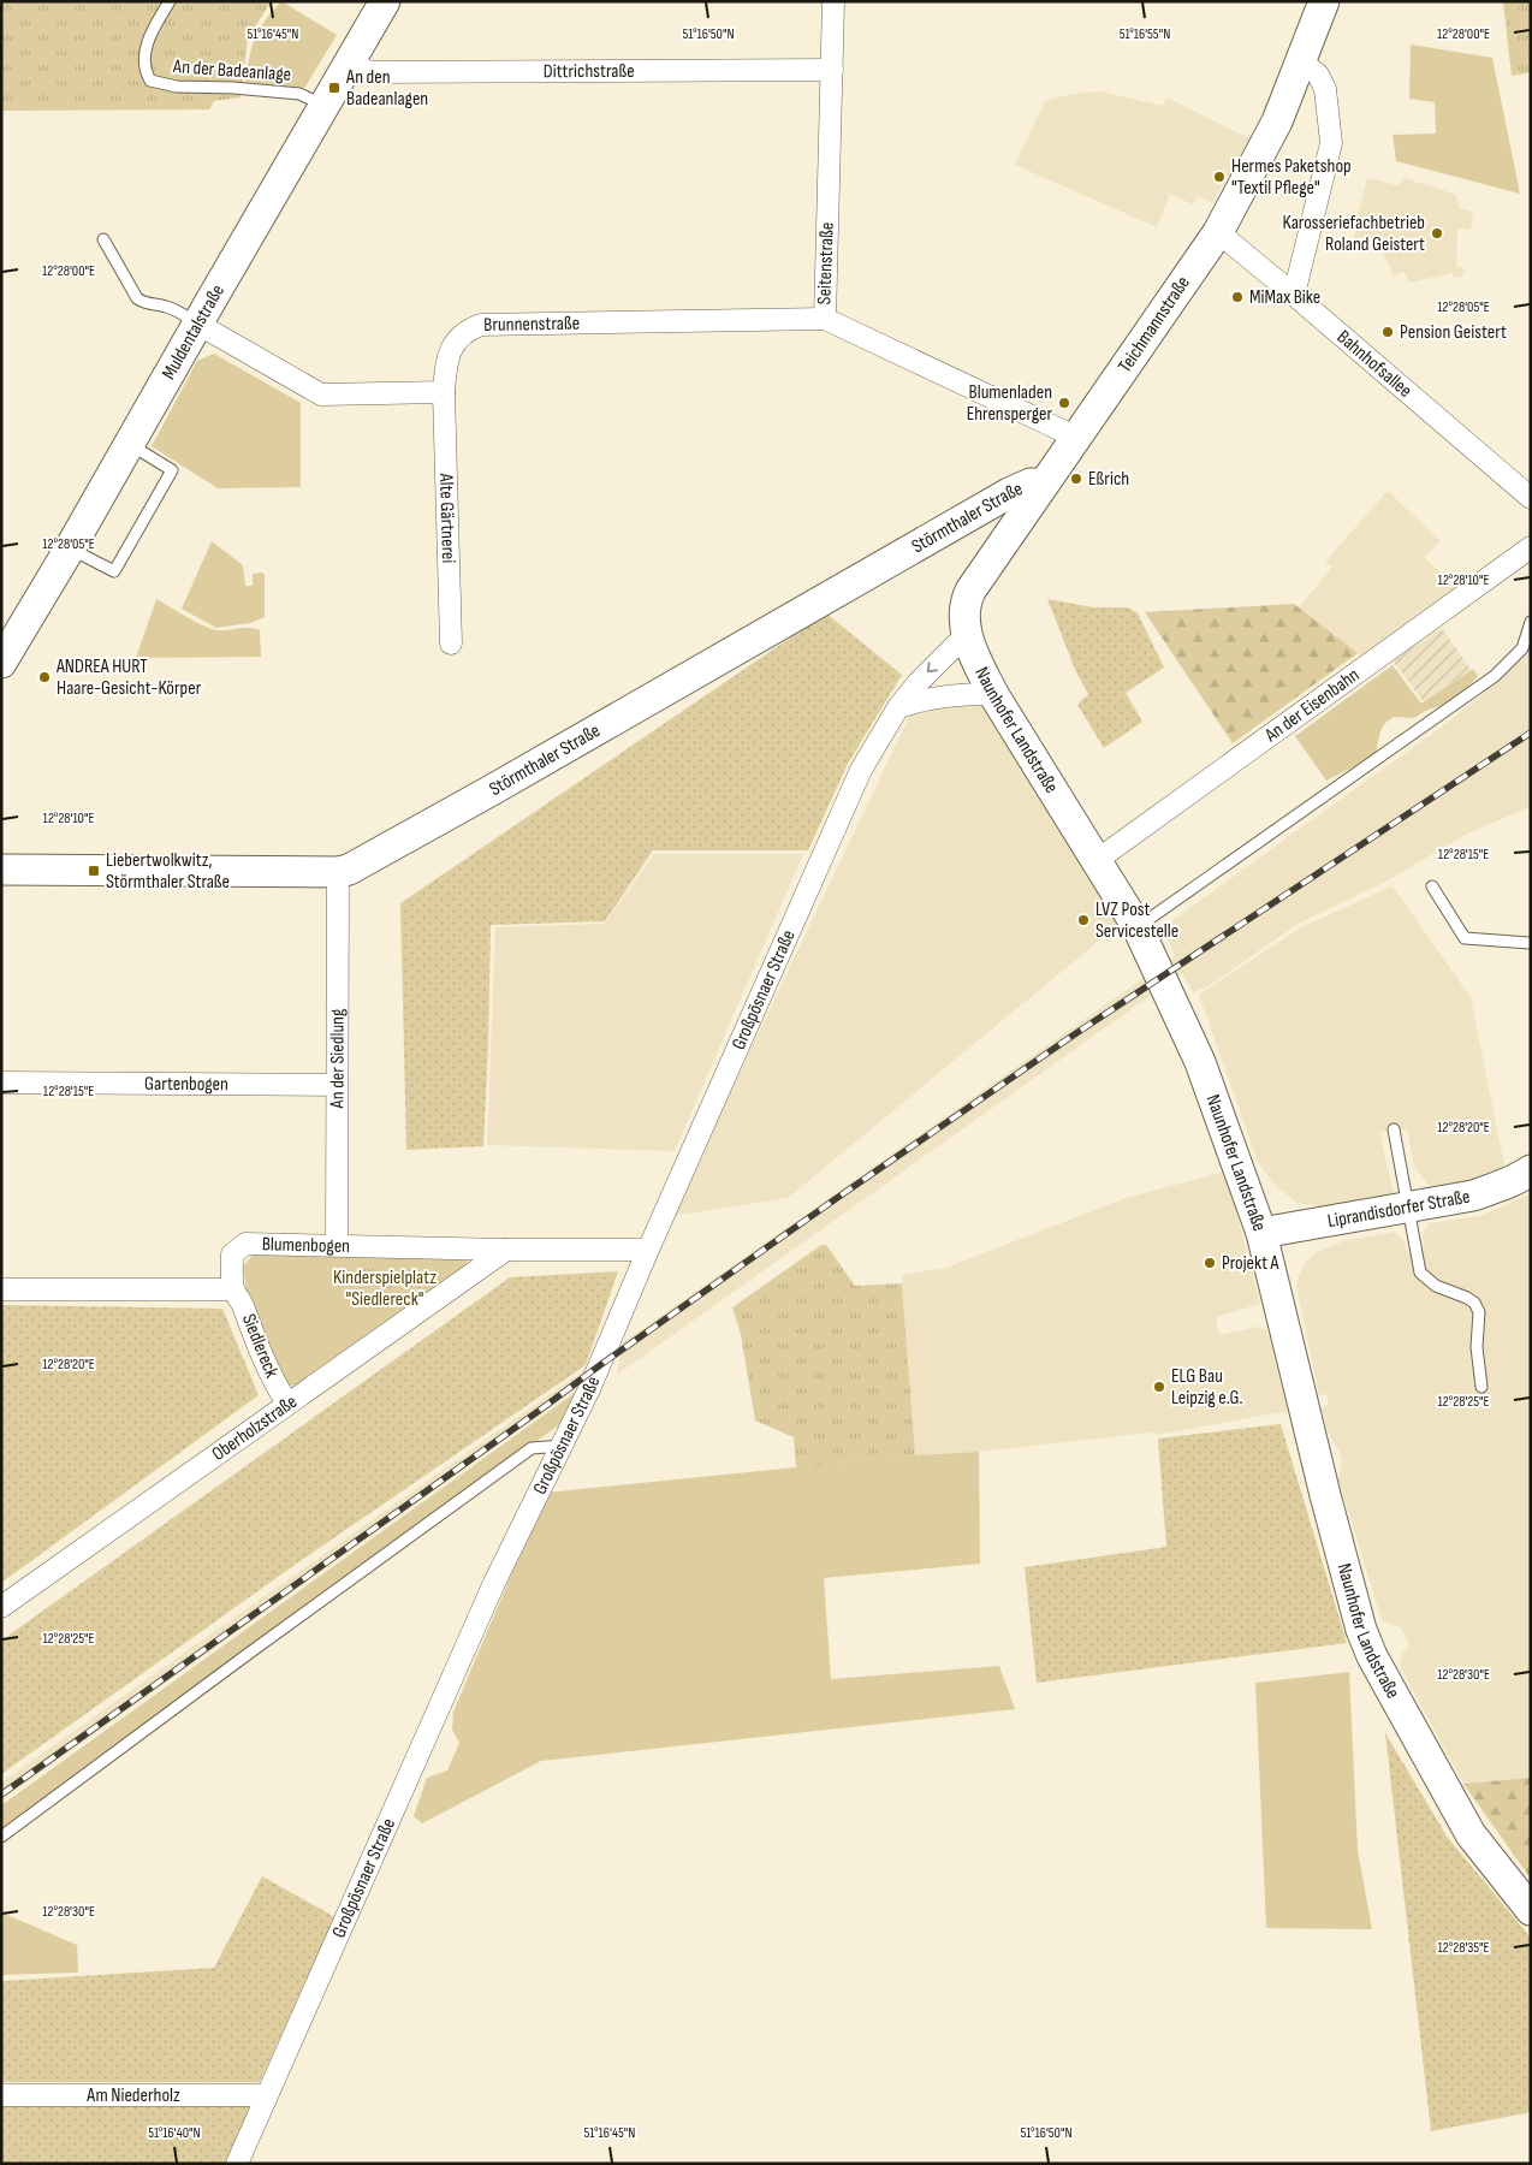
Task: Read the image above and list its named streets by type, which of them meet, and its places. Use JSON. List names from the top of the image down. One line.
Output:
{"streets":{"street":["Dittrichstraße","Seitenstraße","Brunnenstraße","Teichmannstraße","Muldentalstraße","Bahnhofsallee","Alte Gärtnerei","Störmthaler Straße","An der Eisenbahn","Naunhofer Landstraße","Großpösnaer Straße","An der Siedlung","Gartenbogen","Liprandisdorfer Straße","Blumenbogen","Siedlereck","Oberholzstraße","Am Niederholz"],"lane":["An der Badeanlage"]},"crossings":[["An der Badeanlage","Muldentalstraße"],["Dittrichstraße","Seitenstraße"],["Dittrichstraße","Muldentalstraße"],["Seitenstraße","Brunnenstraße"],["Seitenstraße","Teichmannstraße"],["Brunnenstraße","Alte Gärtnerei"],["Teichmannstraße","Bahnhofsallee"],["Teichmannstraße","Störmthaler Straße"],["Teichmannstraße","Naunhofer Landstraße"],["Teichmannstraße","Großpösnaer Straße"],["Störmthaler Straße","An der Siedlung"],["An der Eisenbahn","Naunhofer Landstraße"],["Naunhofer Landstraße","Großpösnaer Straße"],["Naunhofer Landstraße","Liprandisdorfer Straße"],["Großpösnaer Straße","Blumenbogen"],["Großpösnaer Straße","Am Niederholz"],["An der Siedlung","Gartenbogen"],["An der Siedlung","Blumenbogen"],["Blumenbogen","Siedlereck"],["Blumenbogen","Oberholzstraße"],["Siedlereck","Oberholzstraße"]],"parks":["Kinderspielplatz \"Siedlereck\""],"places":{"transit":["An den Badeanlagen","Liebertwolkwitz, Störmthaler Straße"],"other":["Hermes Paketshop \"Textil Pflege\"","Karosseriefachbetrieb Roland Geistert","MiMax Bike","Pension Geistert","Blumenladen Ehrensperger","Eßrich","ANDREA HURT Haare-Gesicht-Körper","LVZ Post Servicestelle","Projekt A","ELG Bau Leipzig e.G."]},"coordinates":["12°28'00\"E","51°16'45\"N","51°16'50\"N","51°16'55\"N","12°28'05\"E","12°28'10\"E","12°28'15\"E","12°28'20\"E","12°28'25\"E","12°28'30\"E","12°28'35\"E","51°16'40\"N"]}
